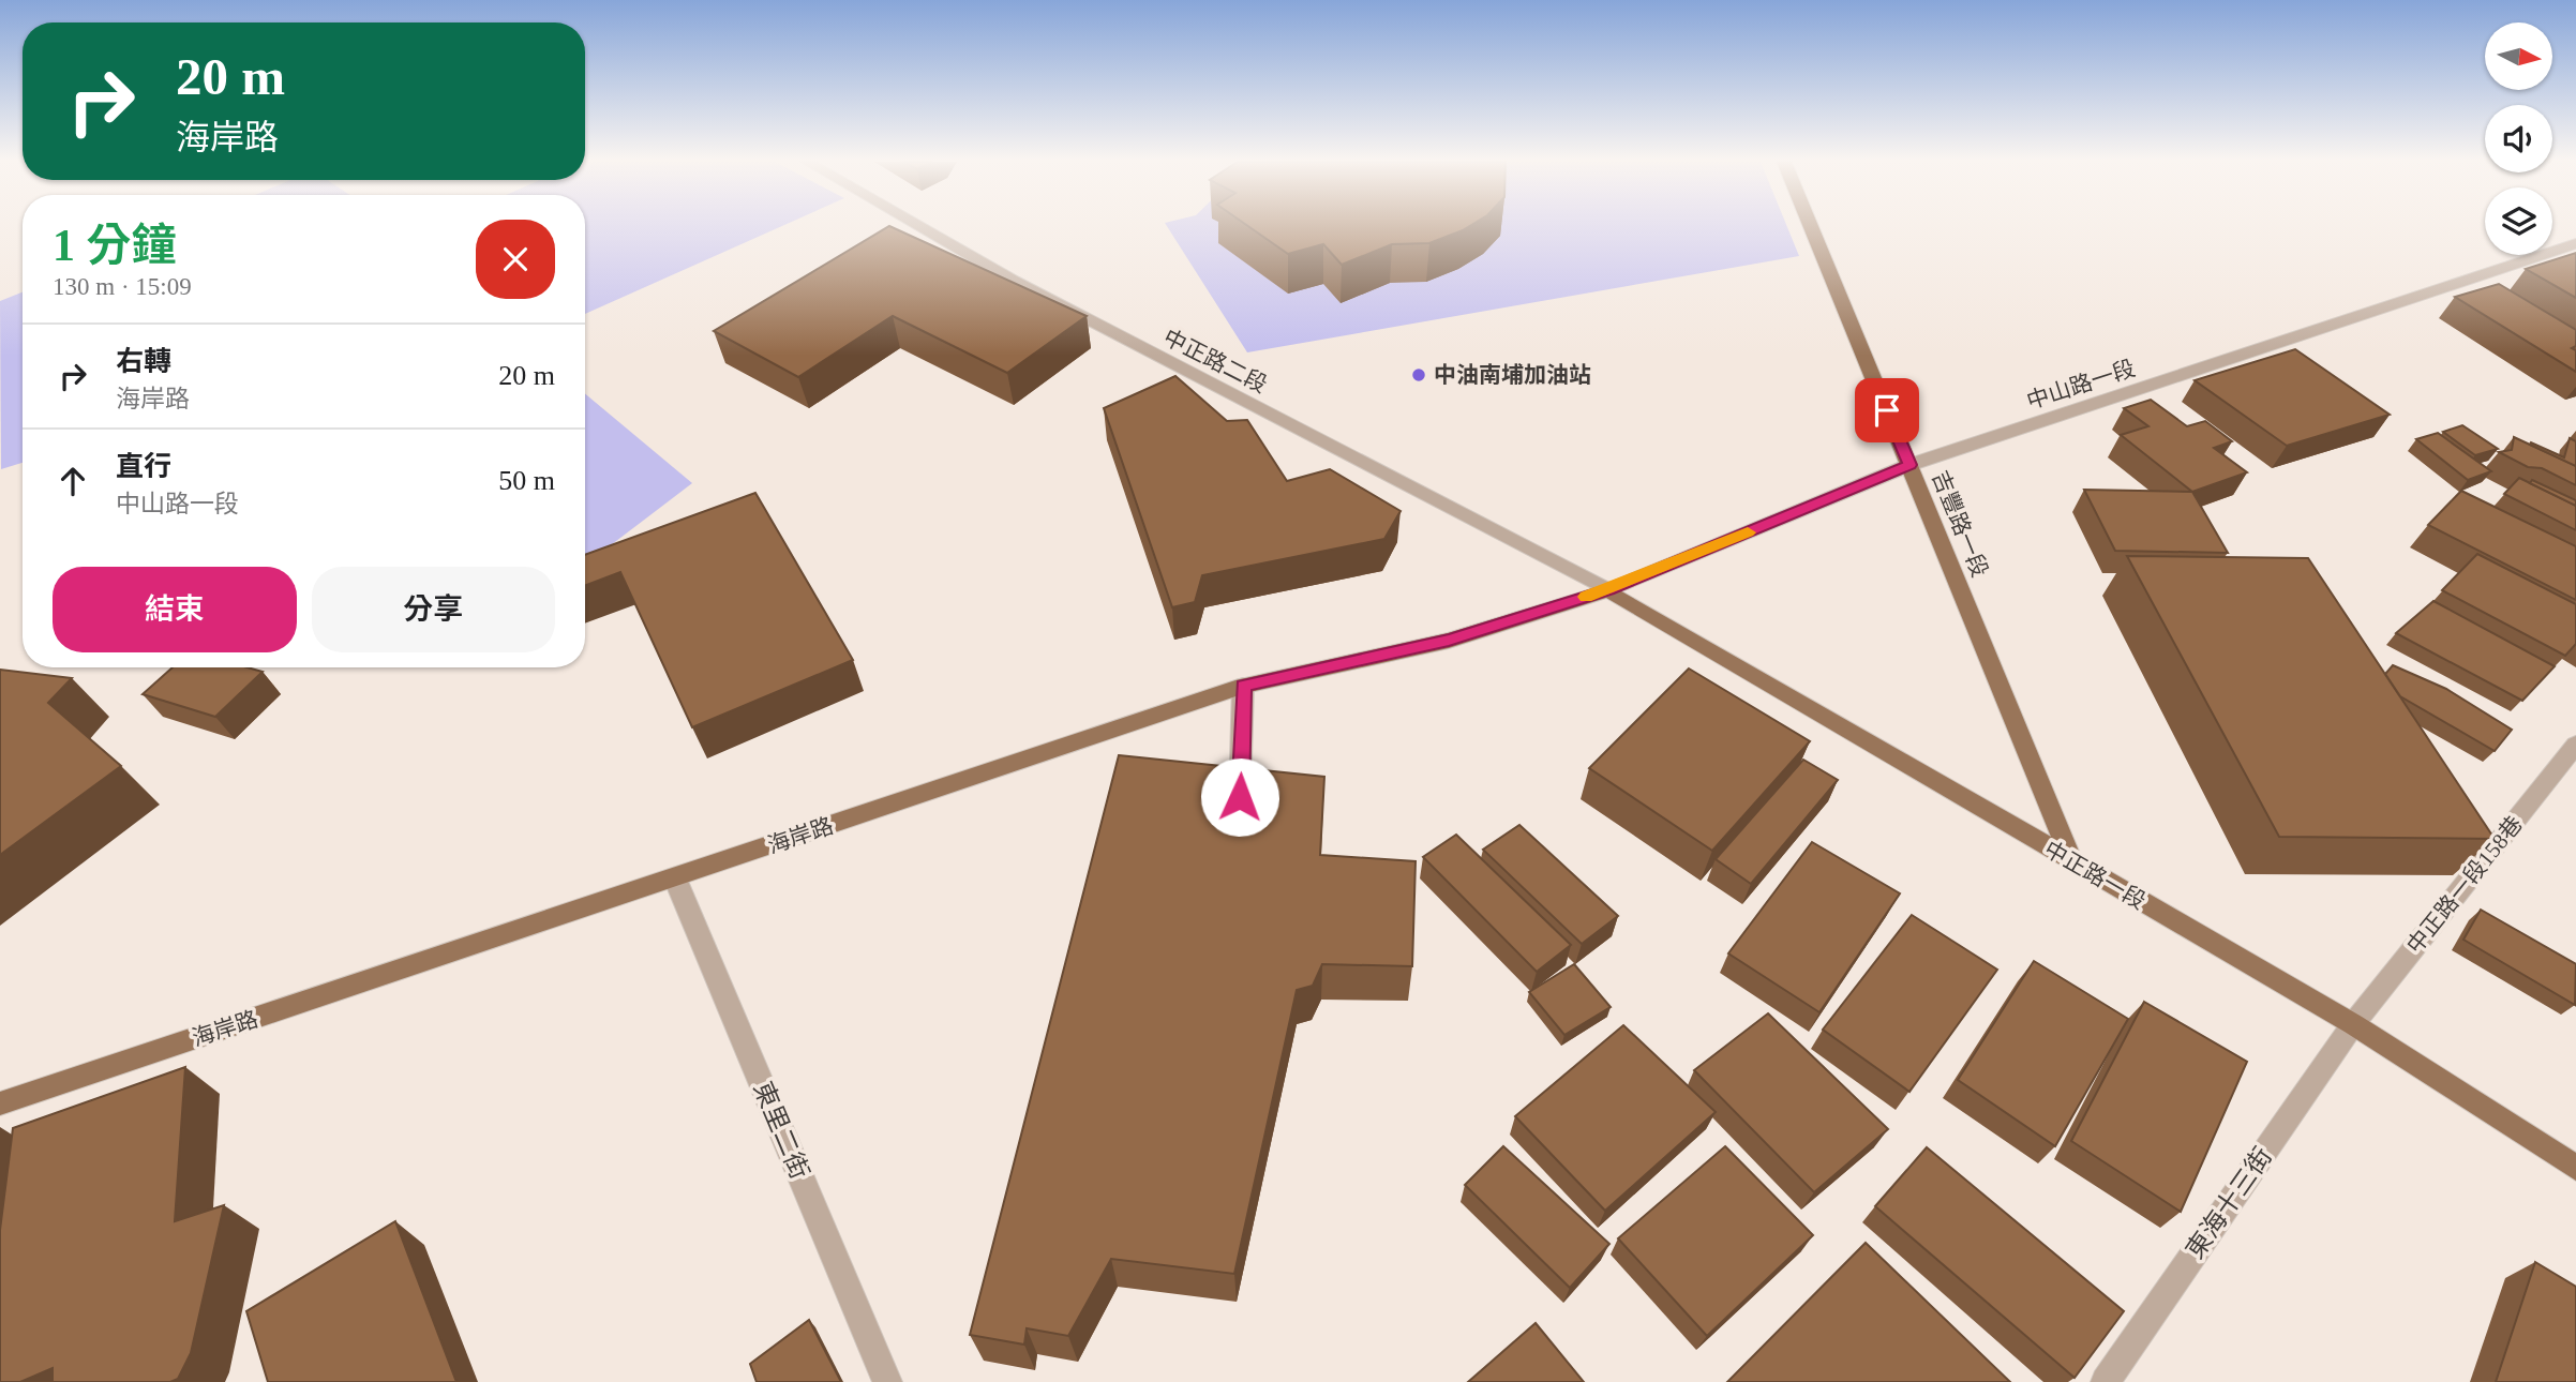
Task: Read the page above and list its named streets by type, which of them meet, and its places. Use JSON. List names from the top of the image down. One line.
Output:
{"streets":{"main road":["吉豐路一段","海岸路","中正路一段"],"street":["中正路二段","中山路一段","中正路一段158巷","東里二街","東海十三街"]},"crossings":[["中正路二段","中山路一段"],["中正路二段","海岸路"],["中正路二段","中正路一段"],["中山路一段","吉豐路一段"],["中山路一段","海岸路"],["中山路一段","中正路一段"],["吉豐路一段","中正路一段"],["海岸路","中正路一段"],["海岸路","東里二街"],["中正路一段","中正路一段158巷"],["中正路一段","東海十三街"],["中正路一段158巷","東海十三街"]],"places":["中油南埔加油站"],"north":"right","page":{"turn":["20 m","海岸路"],"heading":["1 分鐘","130 m · 15:09"],"list":[{"name":"右轉","note":"海岸路","value":"20 m"},{"name":"直行","note":"中山路一段","value":"50 m"}],"buttons":["結束","分享"]}}
